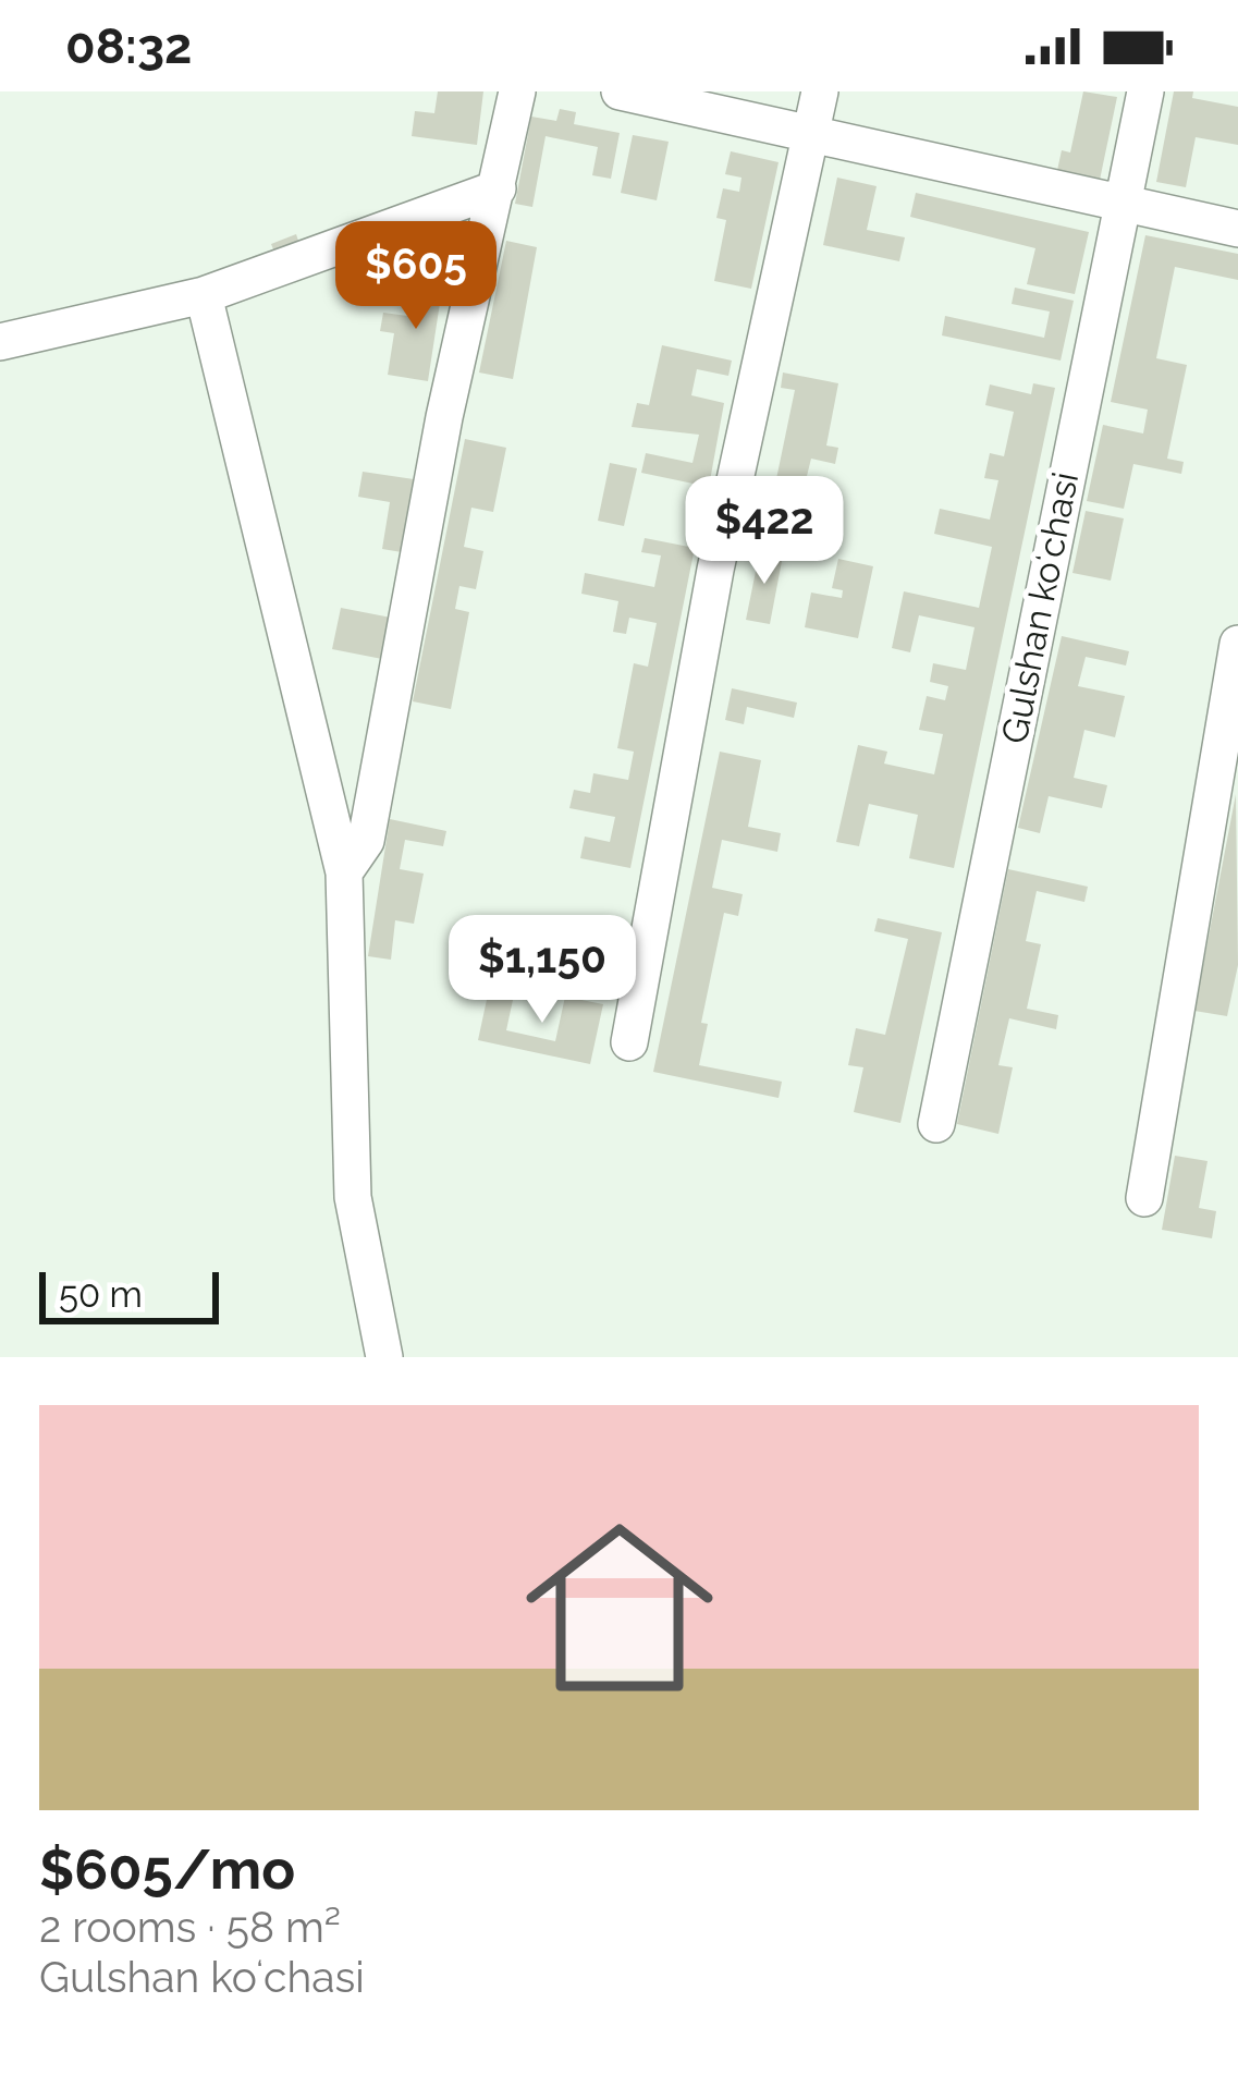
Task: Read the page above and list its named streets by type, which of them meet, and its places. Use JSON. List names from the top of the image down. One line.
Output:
{"streets":{"street":["Gulshan koʻchasi"]},"scale_bar":"50 m","page":{"status":"08:32","price":["$605","$422","$1,150"],"scale":"50 m","list":[{"name":"$605/mo","note":"2 rooms · 58 m² · Gulshan koʻchasi"}]}}
